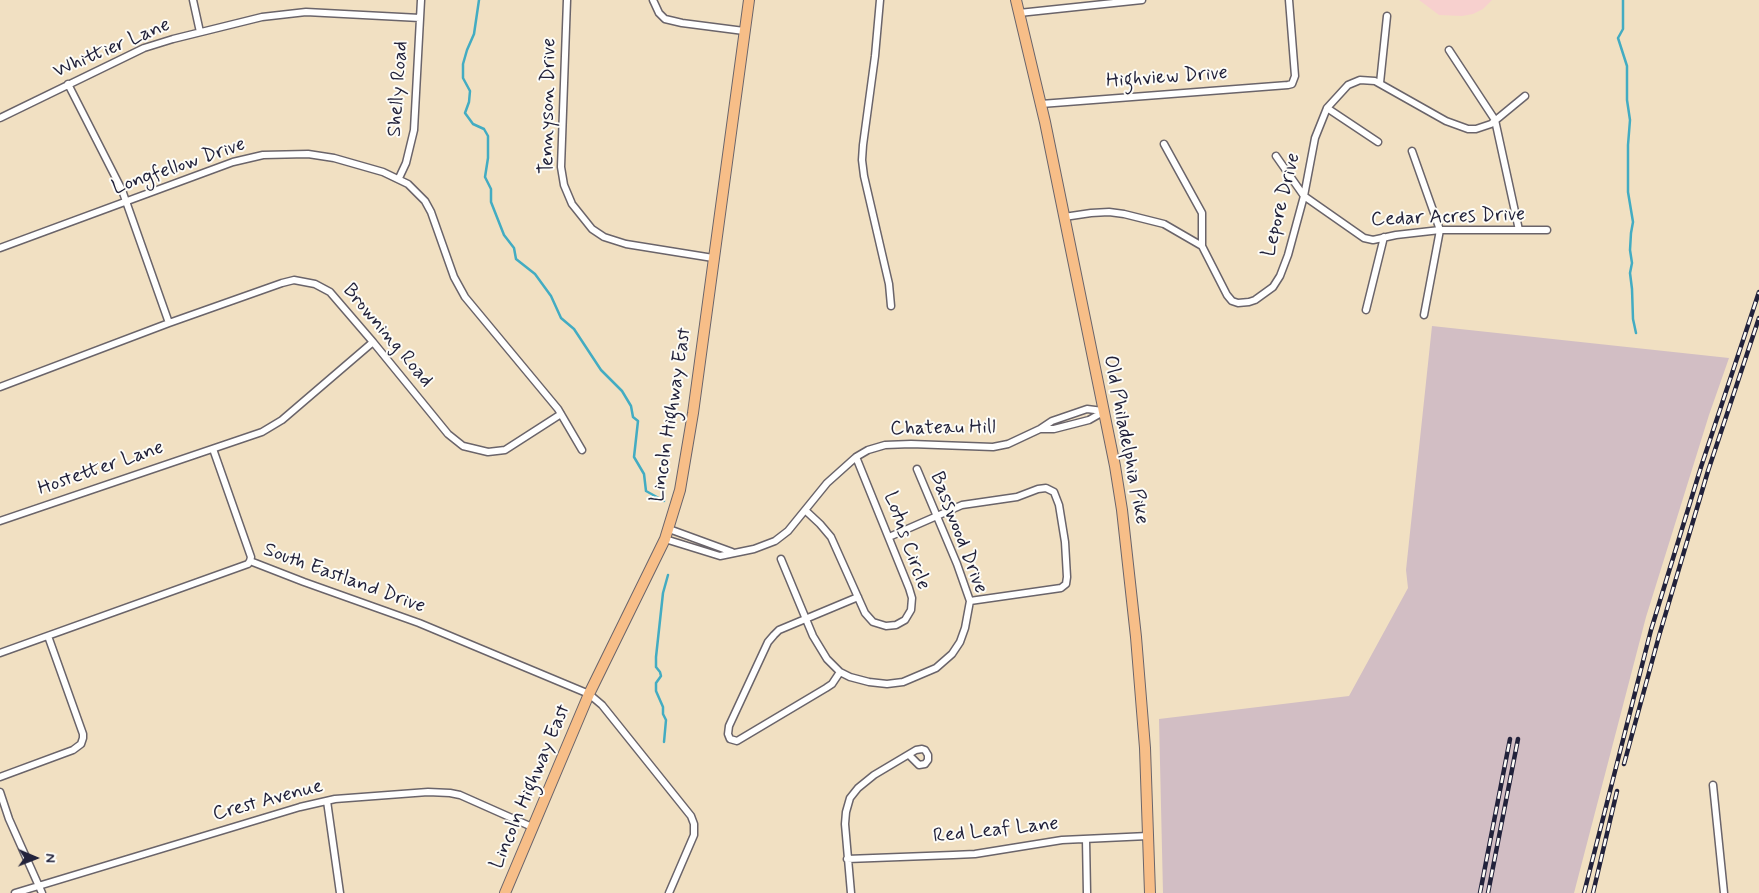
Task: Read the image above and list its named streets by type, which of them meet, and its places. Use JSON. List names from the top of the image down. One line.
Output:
{"streets":{"main road":["Lincoln Highway East","Old Philadelphia Pike"],"street":["Whittier Lane","Highview Drive","Shelly Road","Tennyson Drive","Longfellow Drive","Lepore Drive","Cedar Acres Drive","Browning Road","Chateau Hill","Hostetter Lane","Basswood Drive","Lotus Circle","South Eastland Drive","Crest Avenue","Red Leaf Lane"]},"crossings":[["Whittier Lane","Shelly Road"],["Highview Drive","Old Philadelphia Pike"],["Shelly Road","Longfellow Drive"],["Tennyson Drive","Lincoln Highway East"],["Longfellow Drive","Browning Road"],["Lepore Drive","Cedar Acres Drive"],["Browning Road","Hostetter Lane"],["Lincoln Highway East","Chateau Hill"],["Lincoln Highway East","South Eastland Drive"],["Lincoln Highway East","Crest Avenue"],["Chateau Hill","Old Philadelphia Pike"],["Chateau Hill","Lotus Circle"],["Old Philadelphia Pike","Red Leaf Lane"]],"north":"right"}
